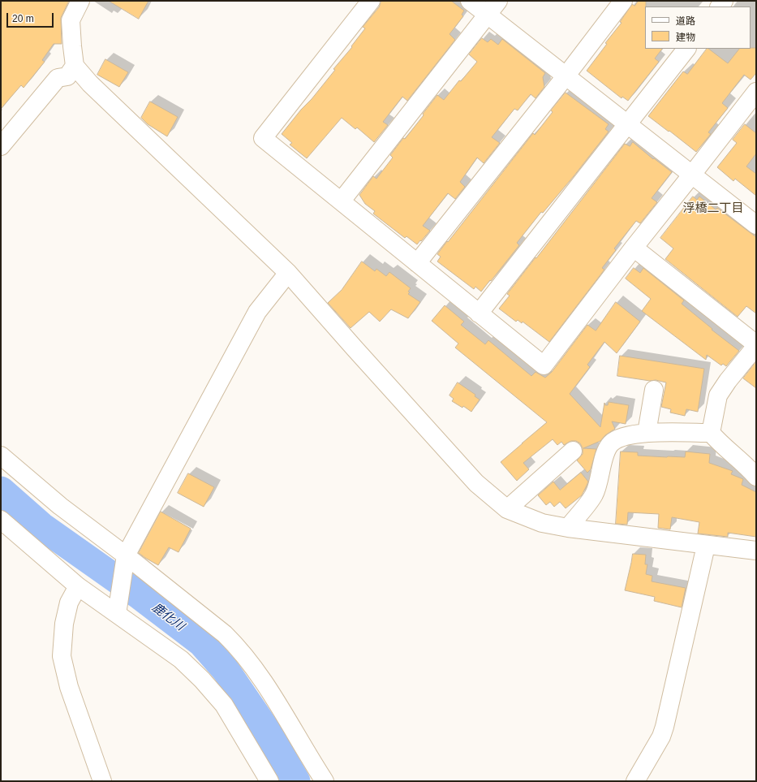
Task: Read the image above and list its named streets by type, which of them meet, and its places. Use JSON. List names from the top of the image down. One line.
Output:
{"districts":["浮橋二丁目"],"water":["鹿化川"],"legend":["道路","建物"],"scale_bar":"20 m"}
